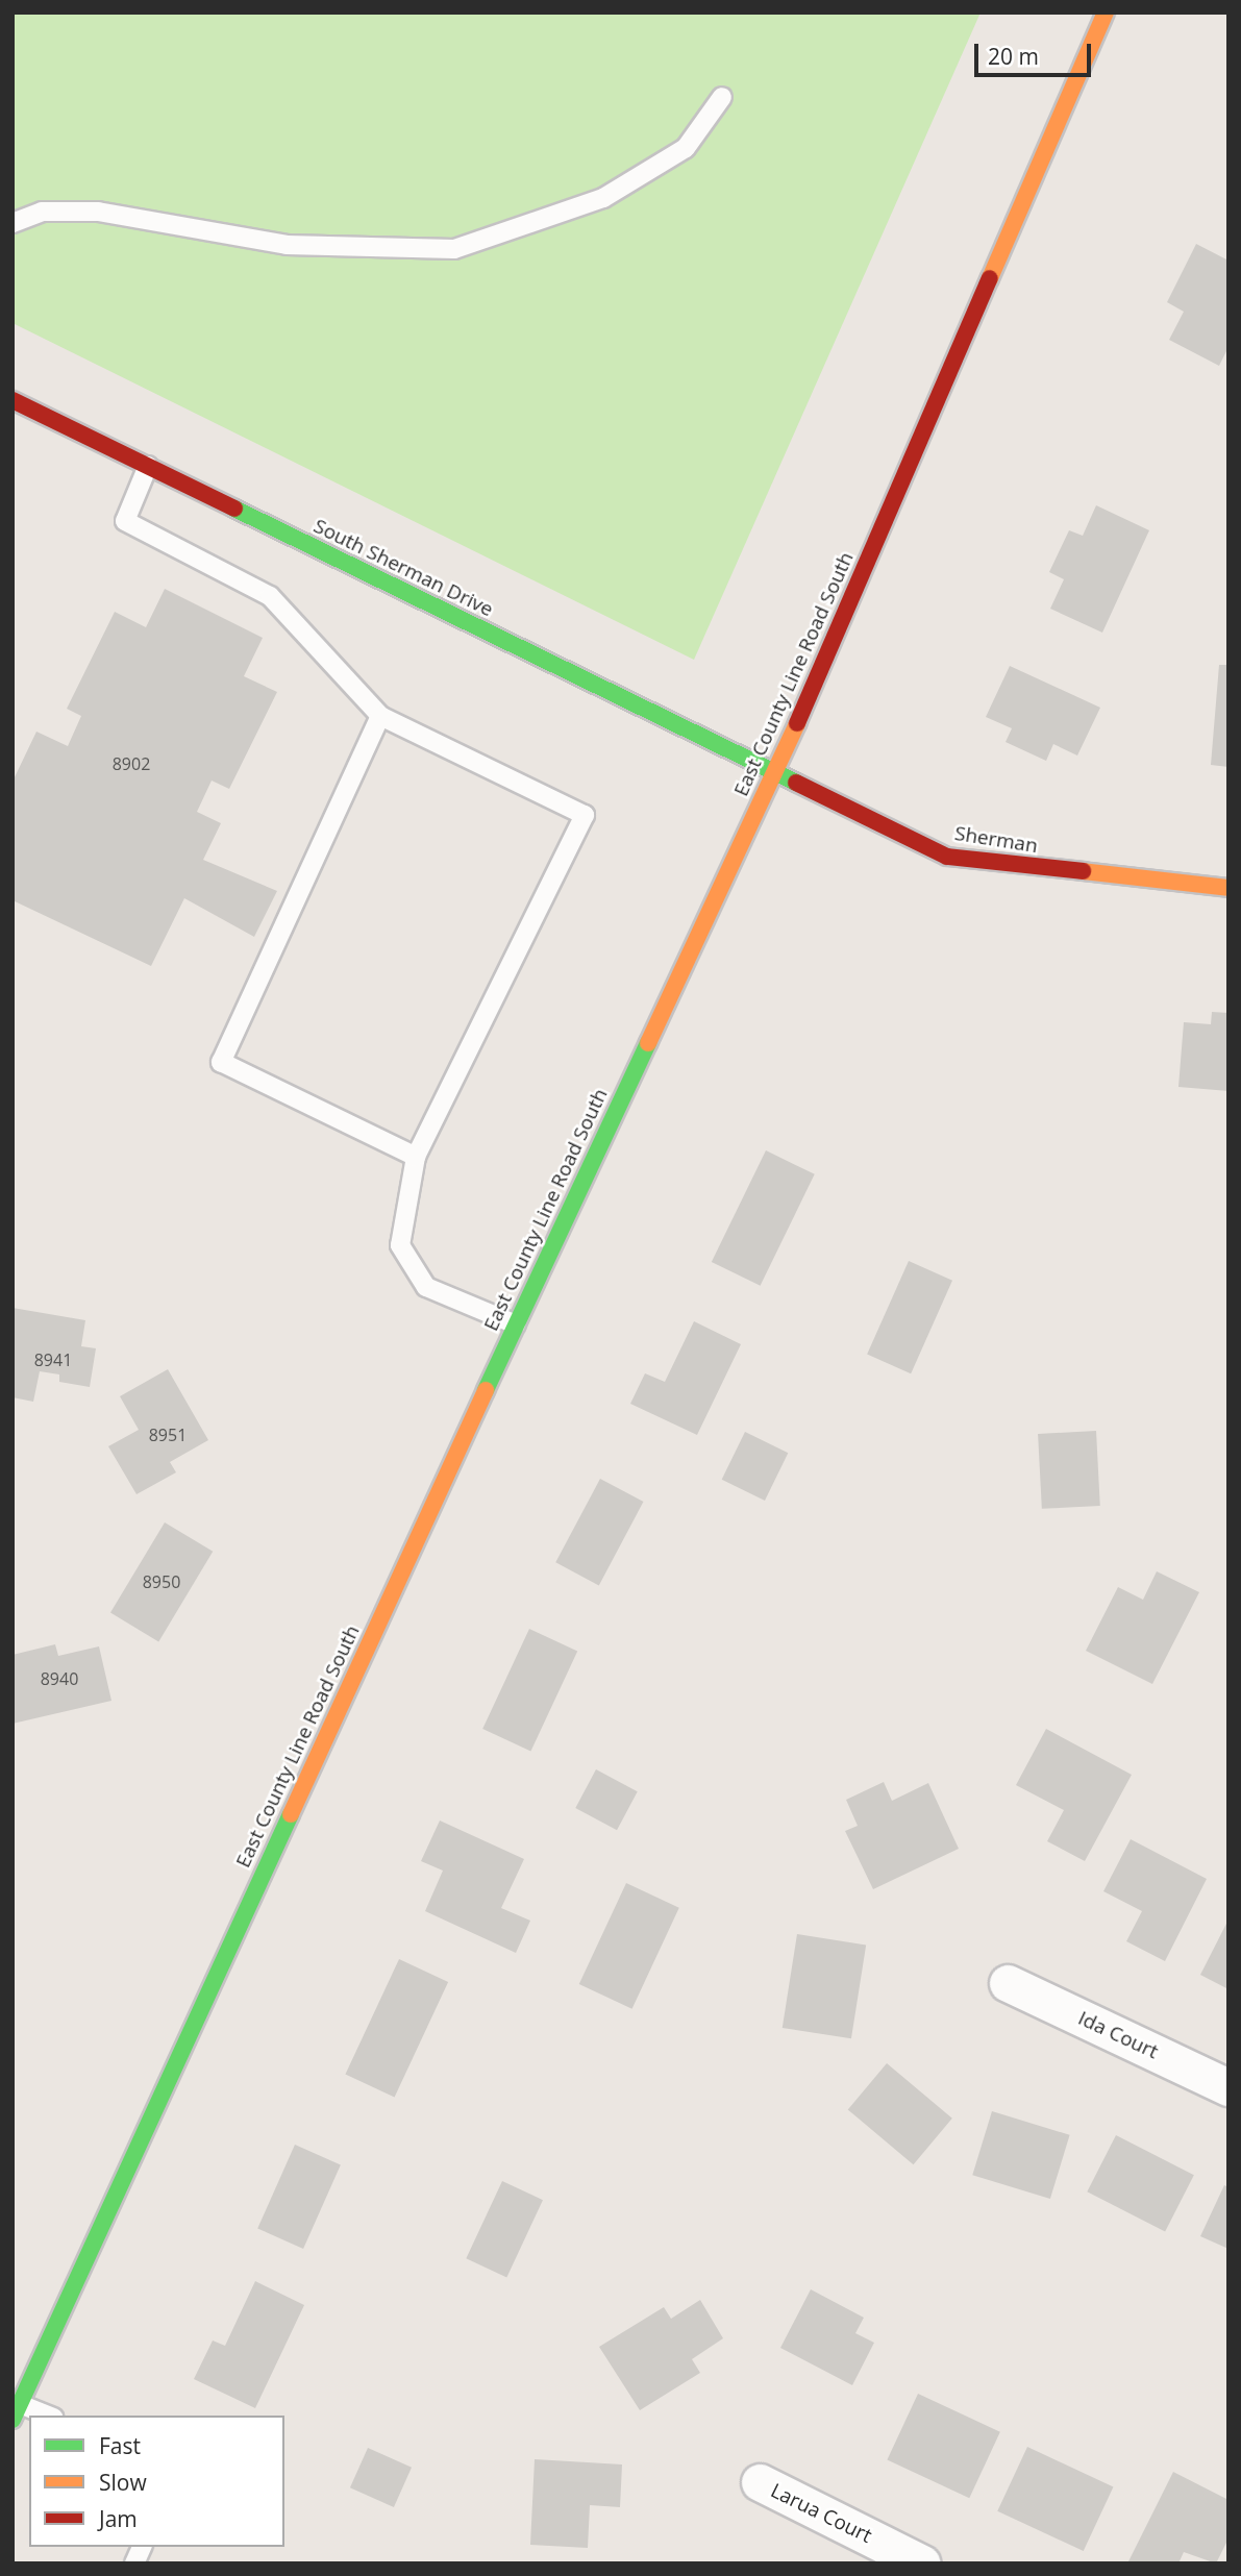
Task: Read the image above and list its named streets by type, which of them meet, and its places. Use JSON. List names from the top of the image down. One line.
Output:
{"streets":{"main road":["South Sherman Drive","East County Line Road South","Sherman"],"street":["Ida Court","Larua Court"]},"crossings":[["South Sherman Drive","East County Line Road South"],["South Sherman Drive","Sherman"],["East County Line Road South","Sherman"]],"house_numbers":["8902","8941","8951","8950","8940"],"legend":["Fast","Slow","Jam"],"scale_bar":"20 m"}
